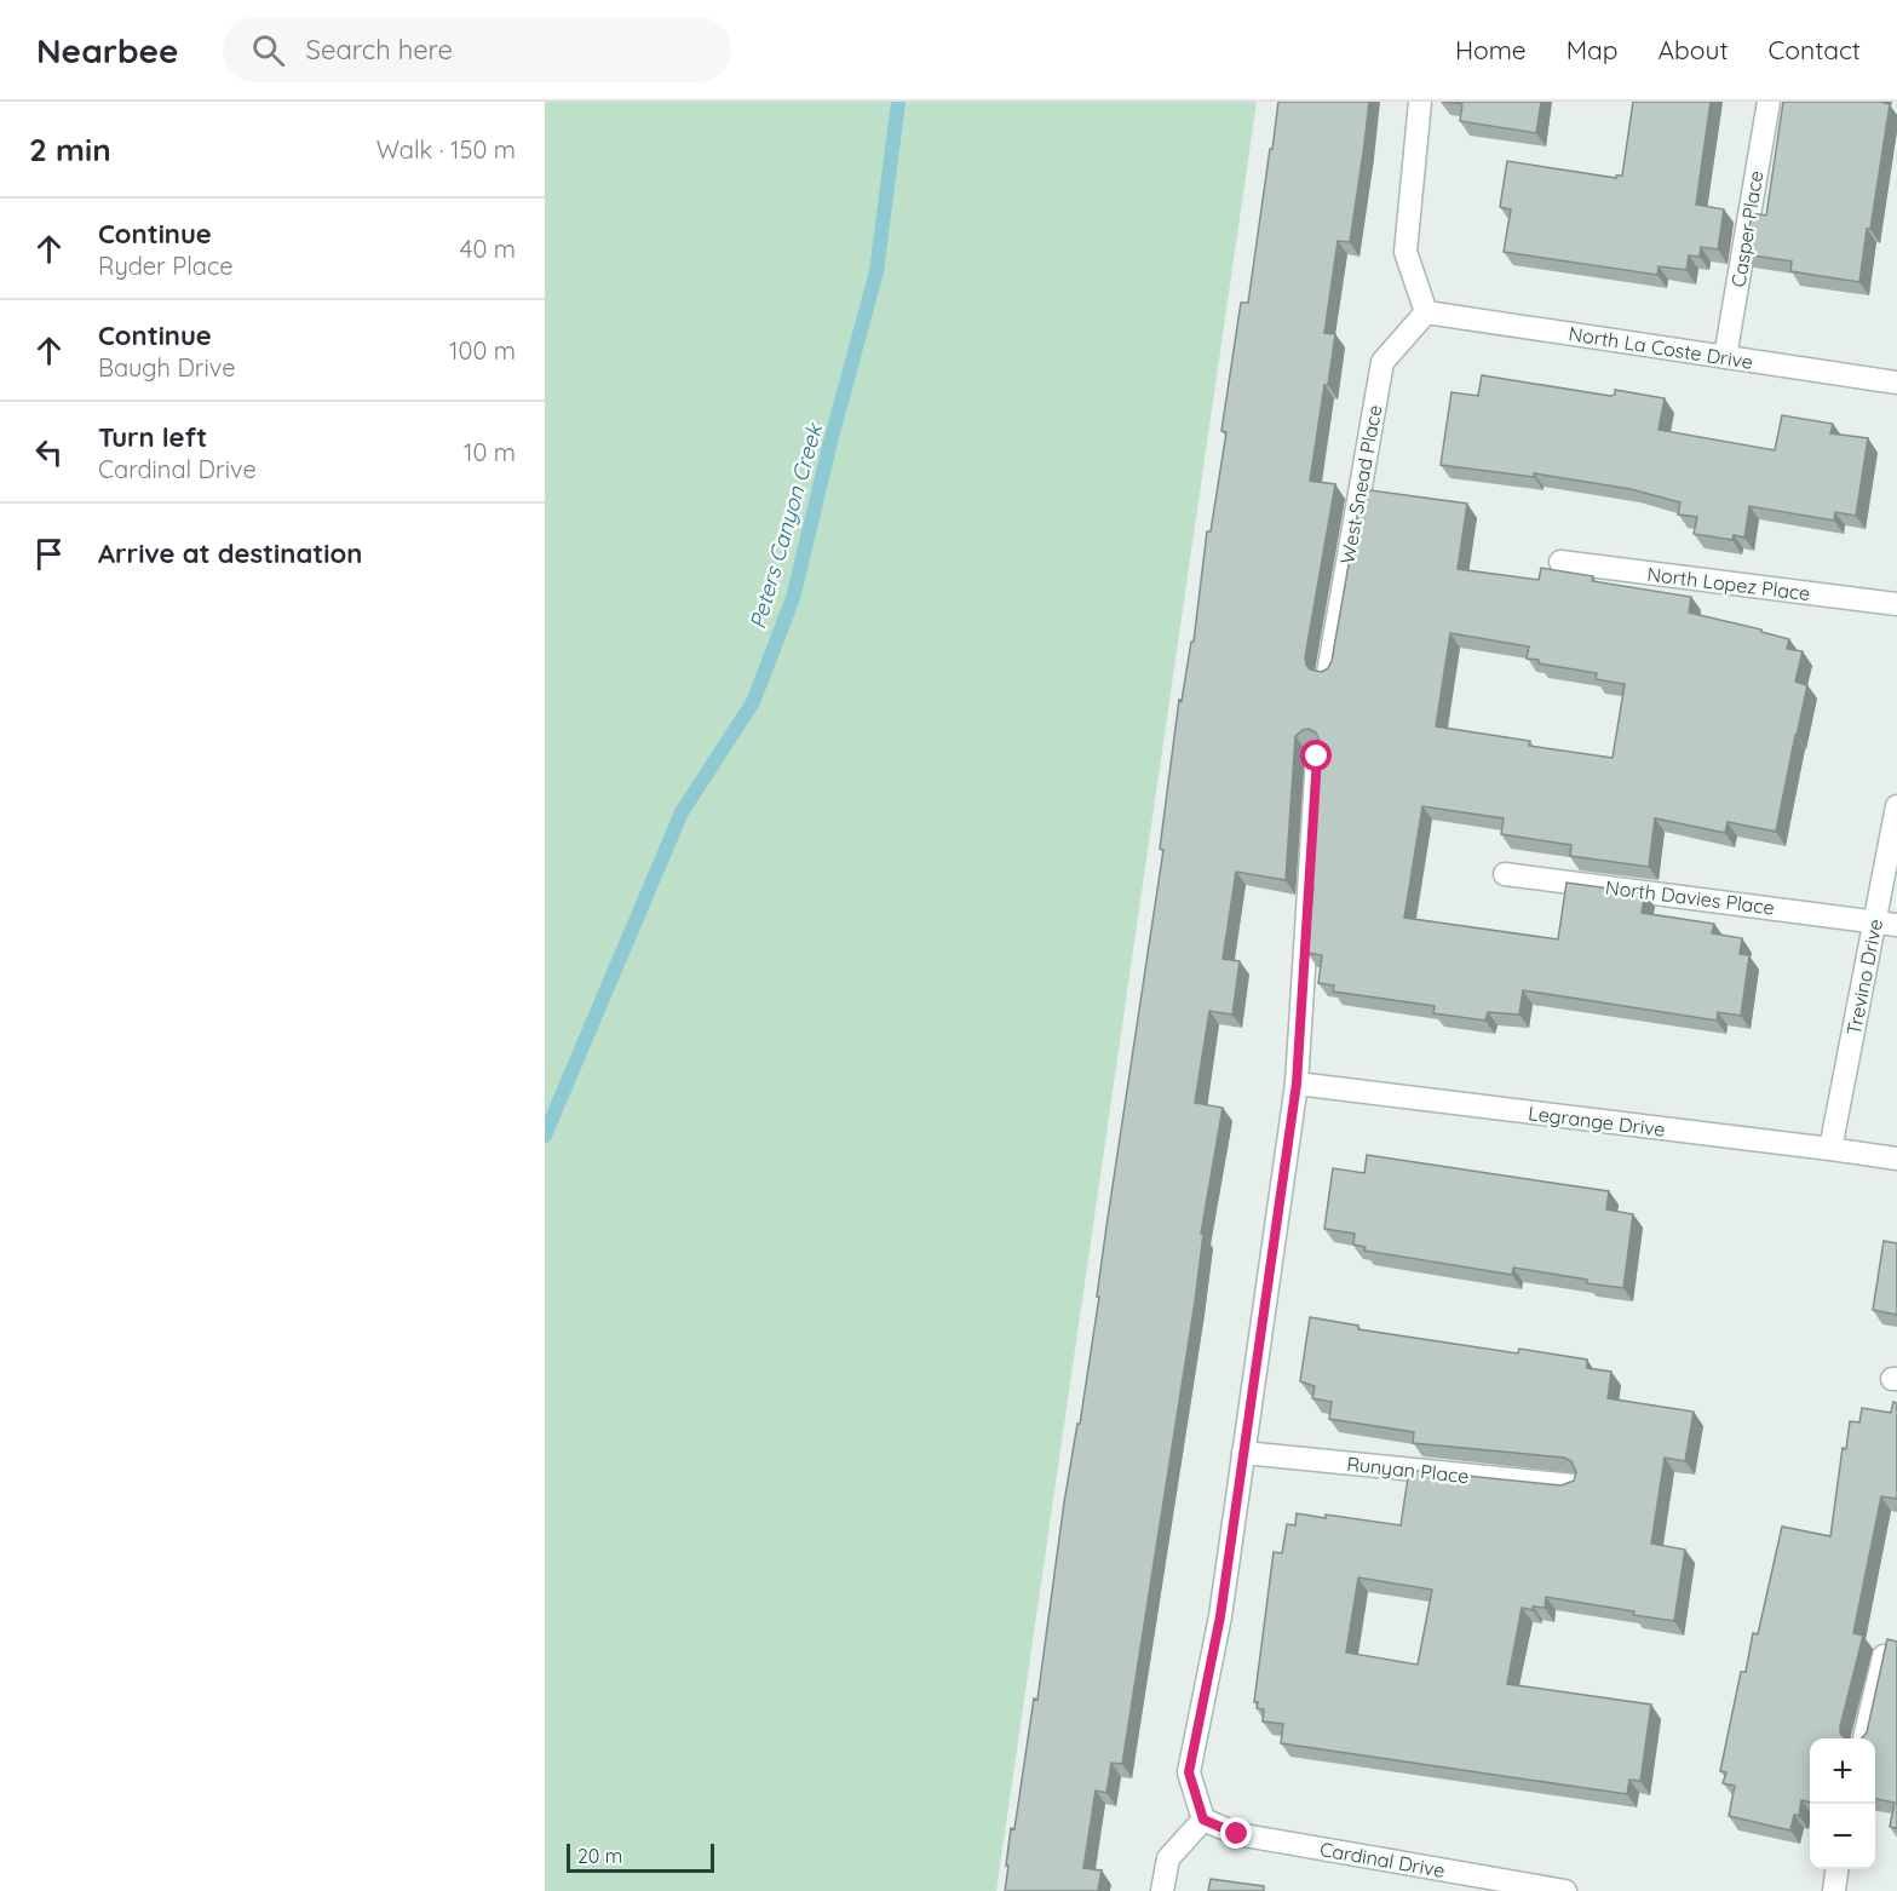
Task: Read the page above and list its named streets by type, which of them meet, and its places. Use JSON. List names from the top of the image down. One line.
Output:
{"streets":{"street":["Casper Place","North La Coste Drive","West Snead Place","North Lopez Place","North Davies Place","Trevino Drive","Legrange Drive","Runyan Place","Cardinal Drive"]},"crossings":[["Casper Place","North La Coste Drive"],["North La Coste Drive","West Snead Place"],["North Davies Place","Trevino Drive"],["Trevino Drive","Legrange Drive"]],"water":["Peters Canyon Creek"],"scale_bar":"20 m","page":{"header":"Nearbee","search":"Search here","nav":["Home","Map","About","Contact"],"heading":["2 min","Walk · 150 m"],"list":[["Continue","Ryder Place","40 m"],["Continue","Baugh Drive","100 m"],["Turn left","Cardinal Drive","10 m"],"Arrive at destination"],"map_buttons":["+","−"],"scale":"20 m"}}
